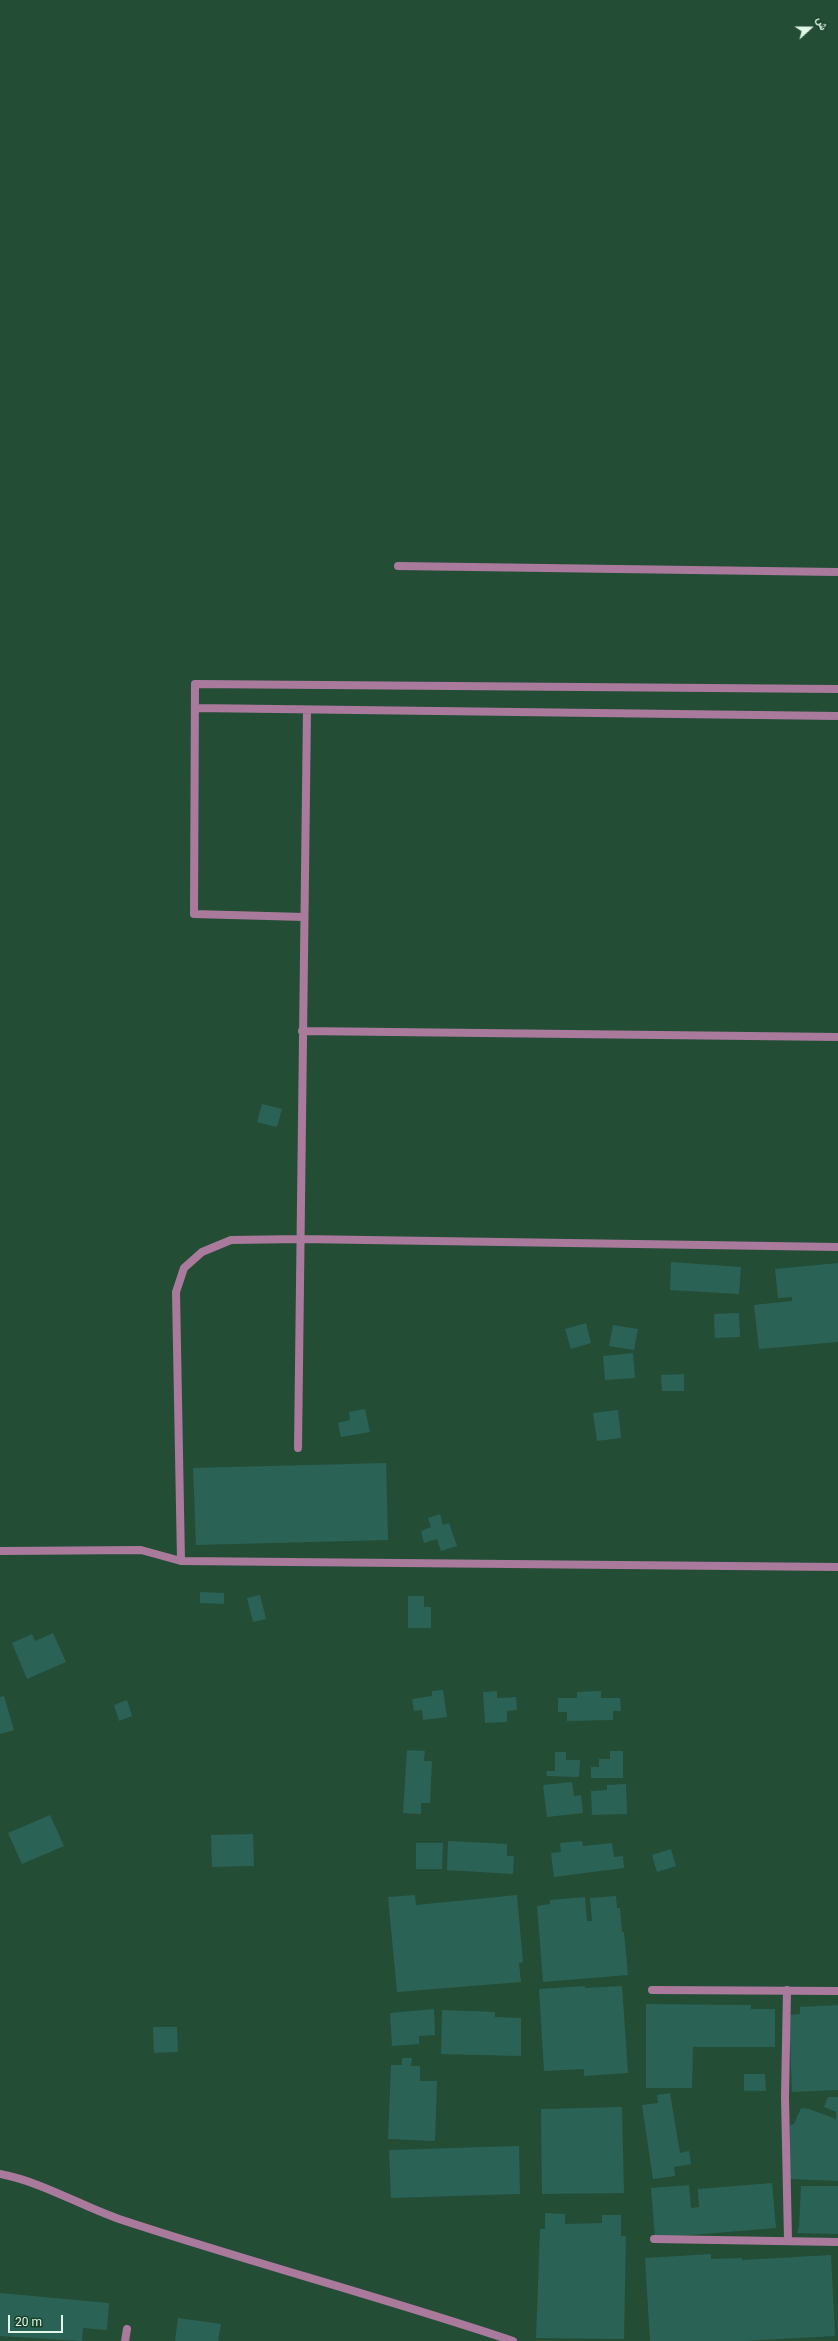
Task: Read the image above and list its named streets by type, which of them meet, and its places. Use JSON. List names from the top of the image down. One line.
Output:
{"scale_bar":"20 m","north":"right"}
